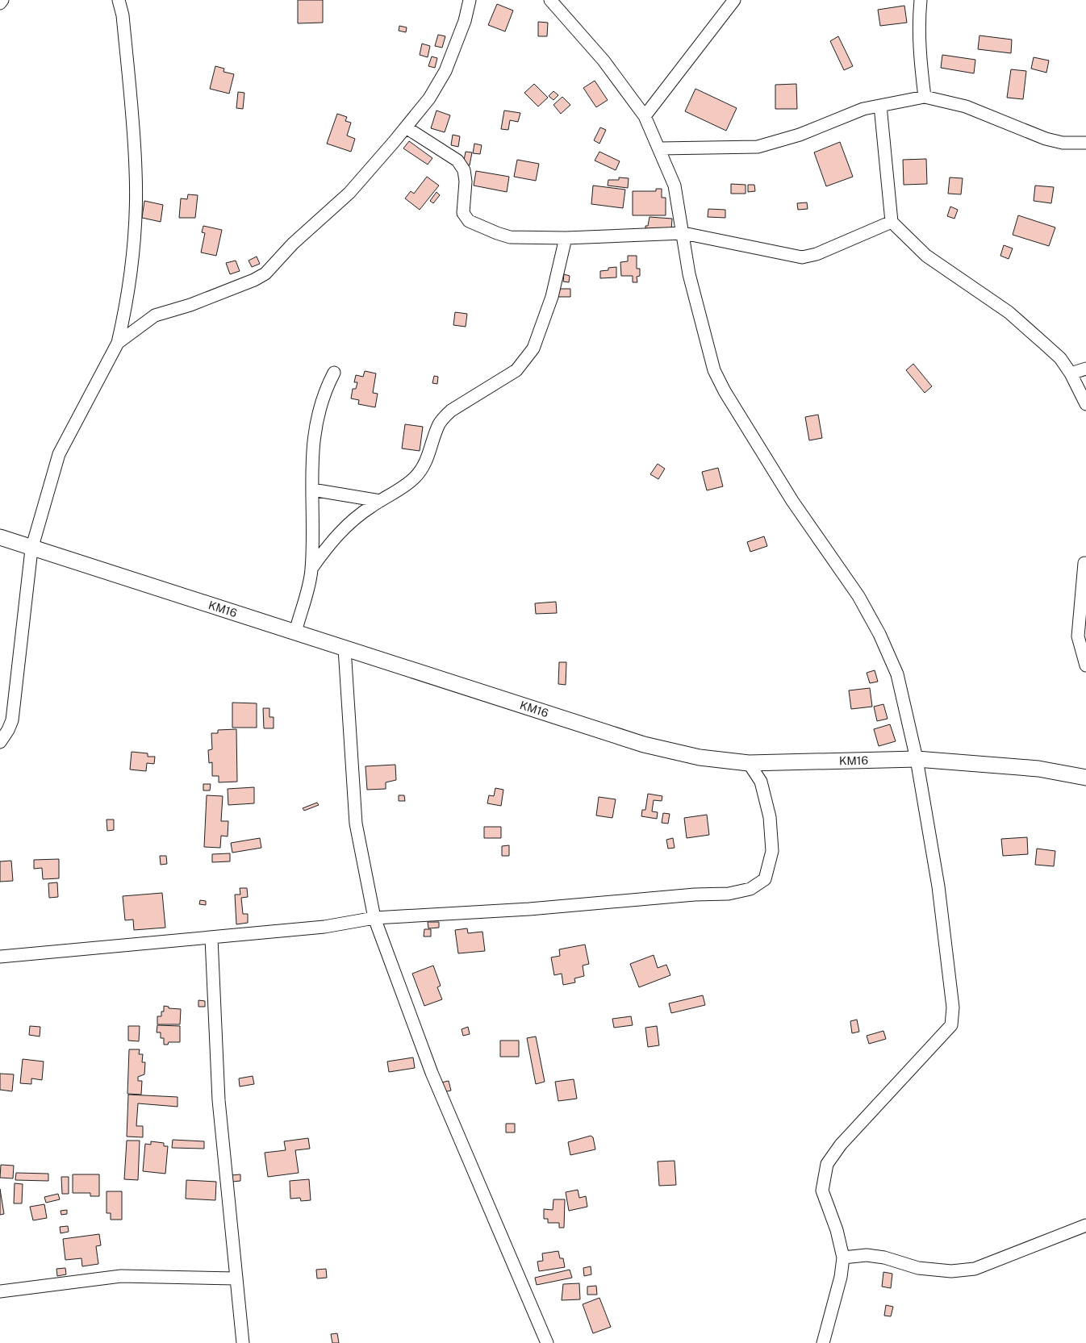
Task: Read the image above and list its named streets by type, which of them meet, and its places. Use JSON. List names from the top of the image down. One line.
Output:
{"streets":{"street":["KM16"]}}
